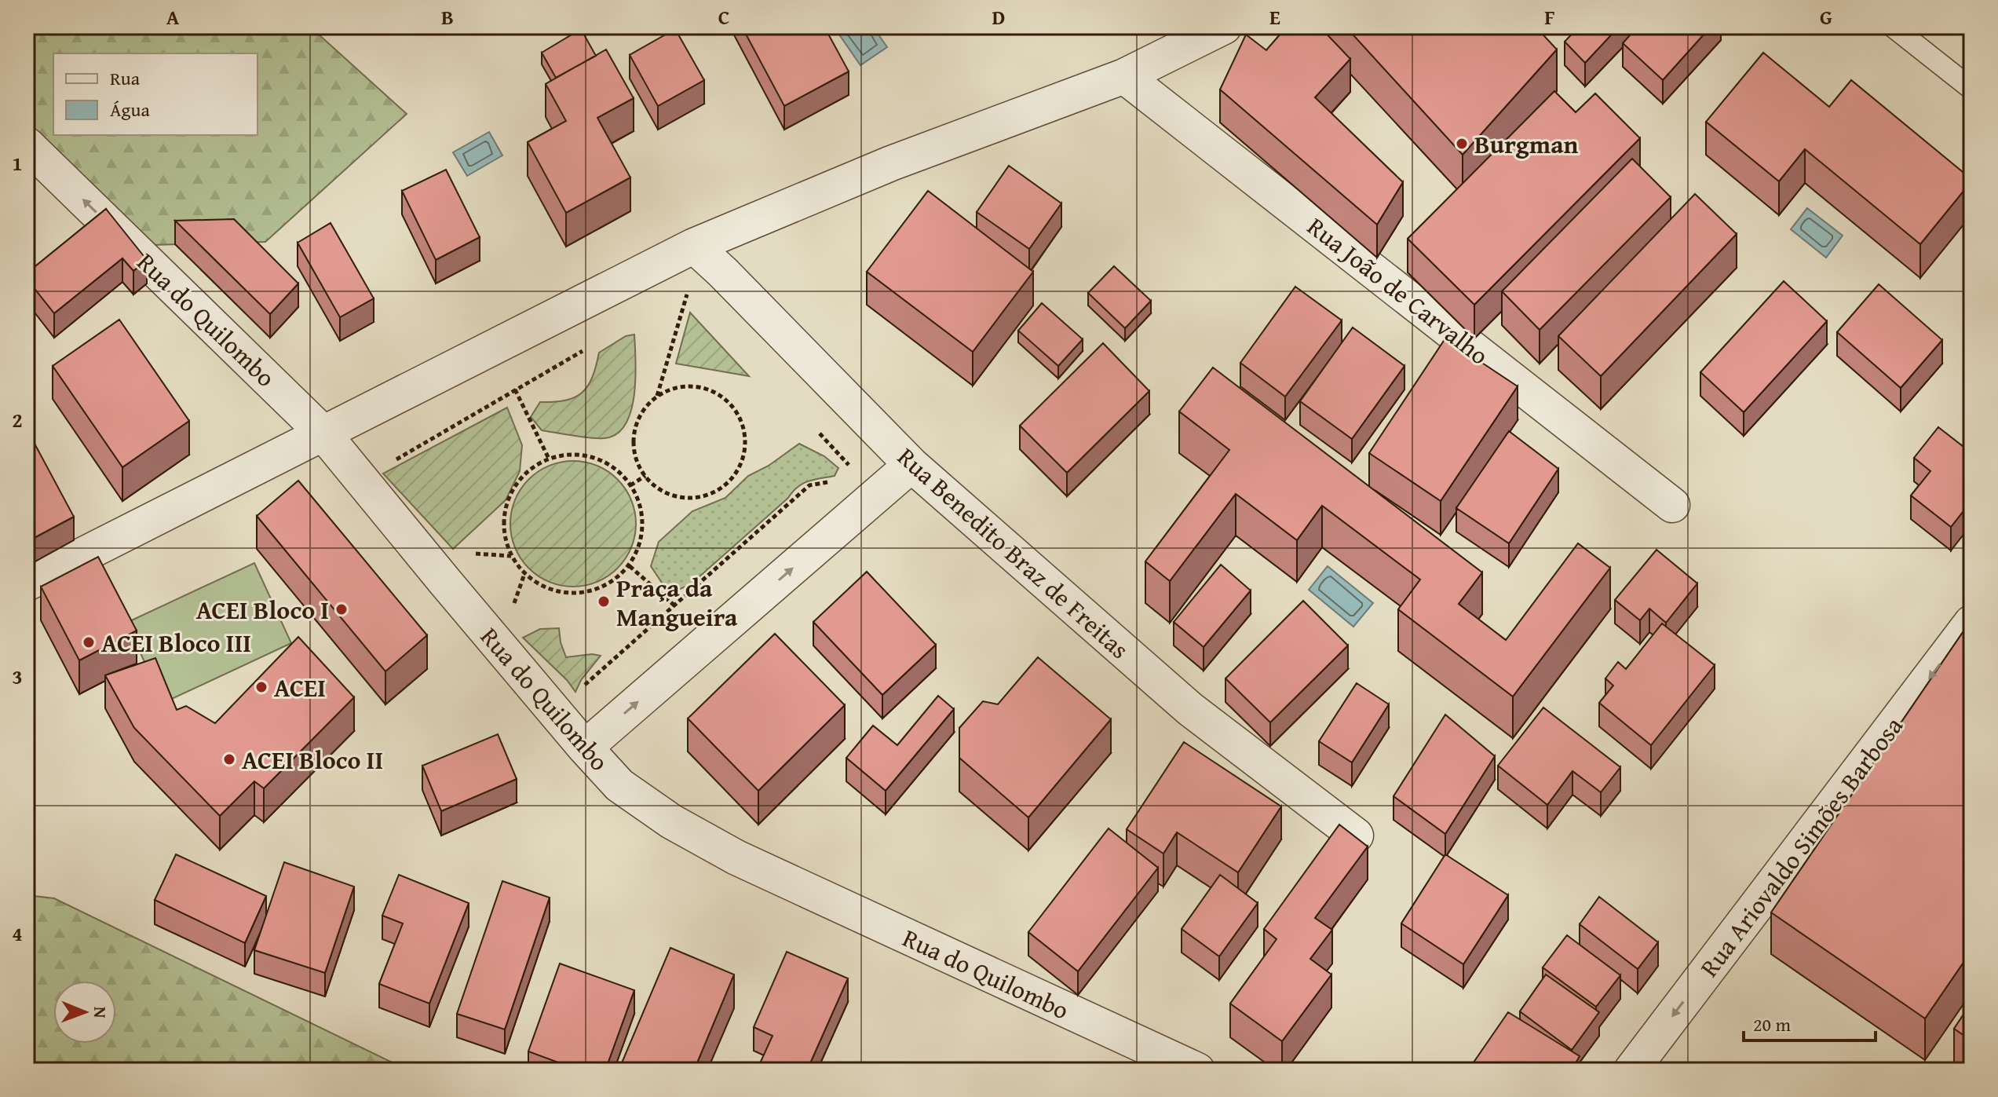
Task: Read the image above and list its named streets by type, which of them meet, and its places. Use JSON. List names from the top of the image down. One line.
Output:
{"streets":{"street":["Rua João de Carvalho","Rua do Quilombo","Rua Benedito Braz de Freitas","Rua Ariovaldo Simões Barbosa"]},"one_way":["Rua Ariovaldo Simões Barbosa"],"places":["Burgman","Praça da Mangueira","ACEI Bloco I","ACEI Bloco III","ACEI","ACEI Bloco II"],"legend":["Rua","Água"],"scale_bar":"20 m","north":"right","grid":{"columns":["A","B","C","D","E","F","G"],"rows":["1","2","3","4"]}}
